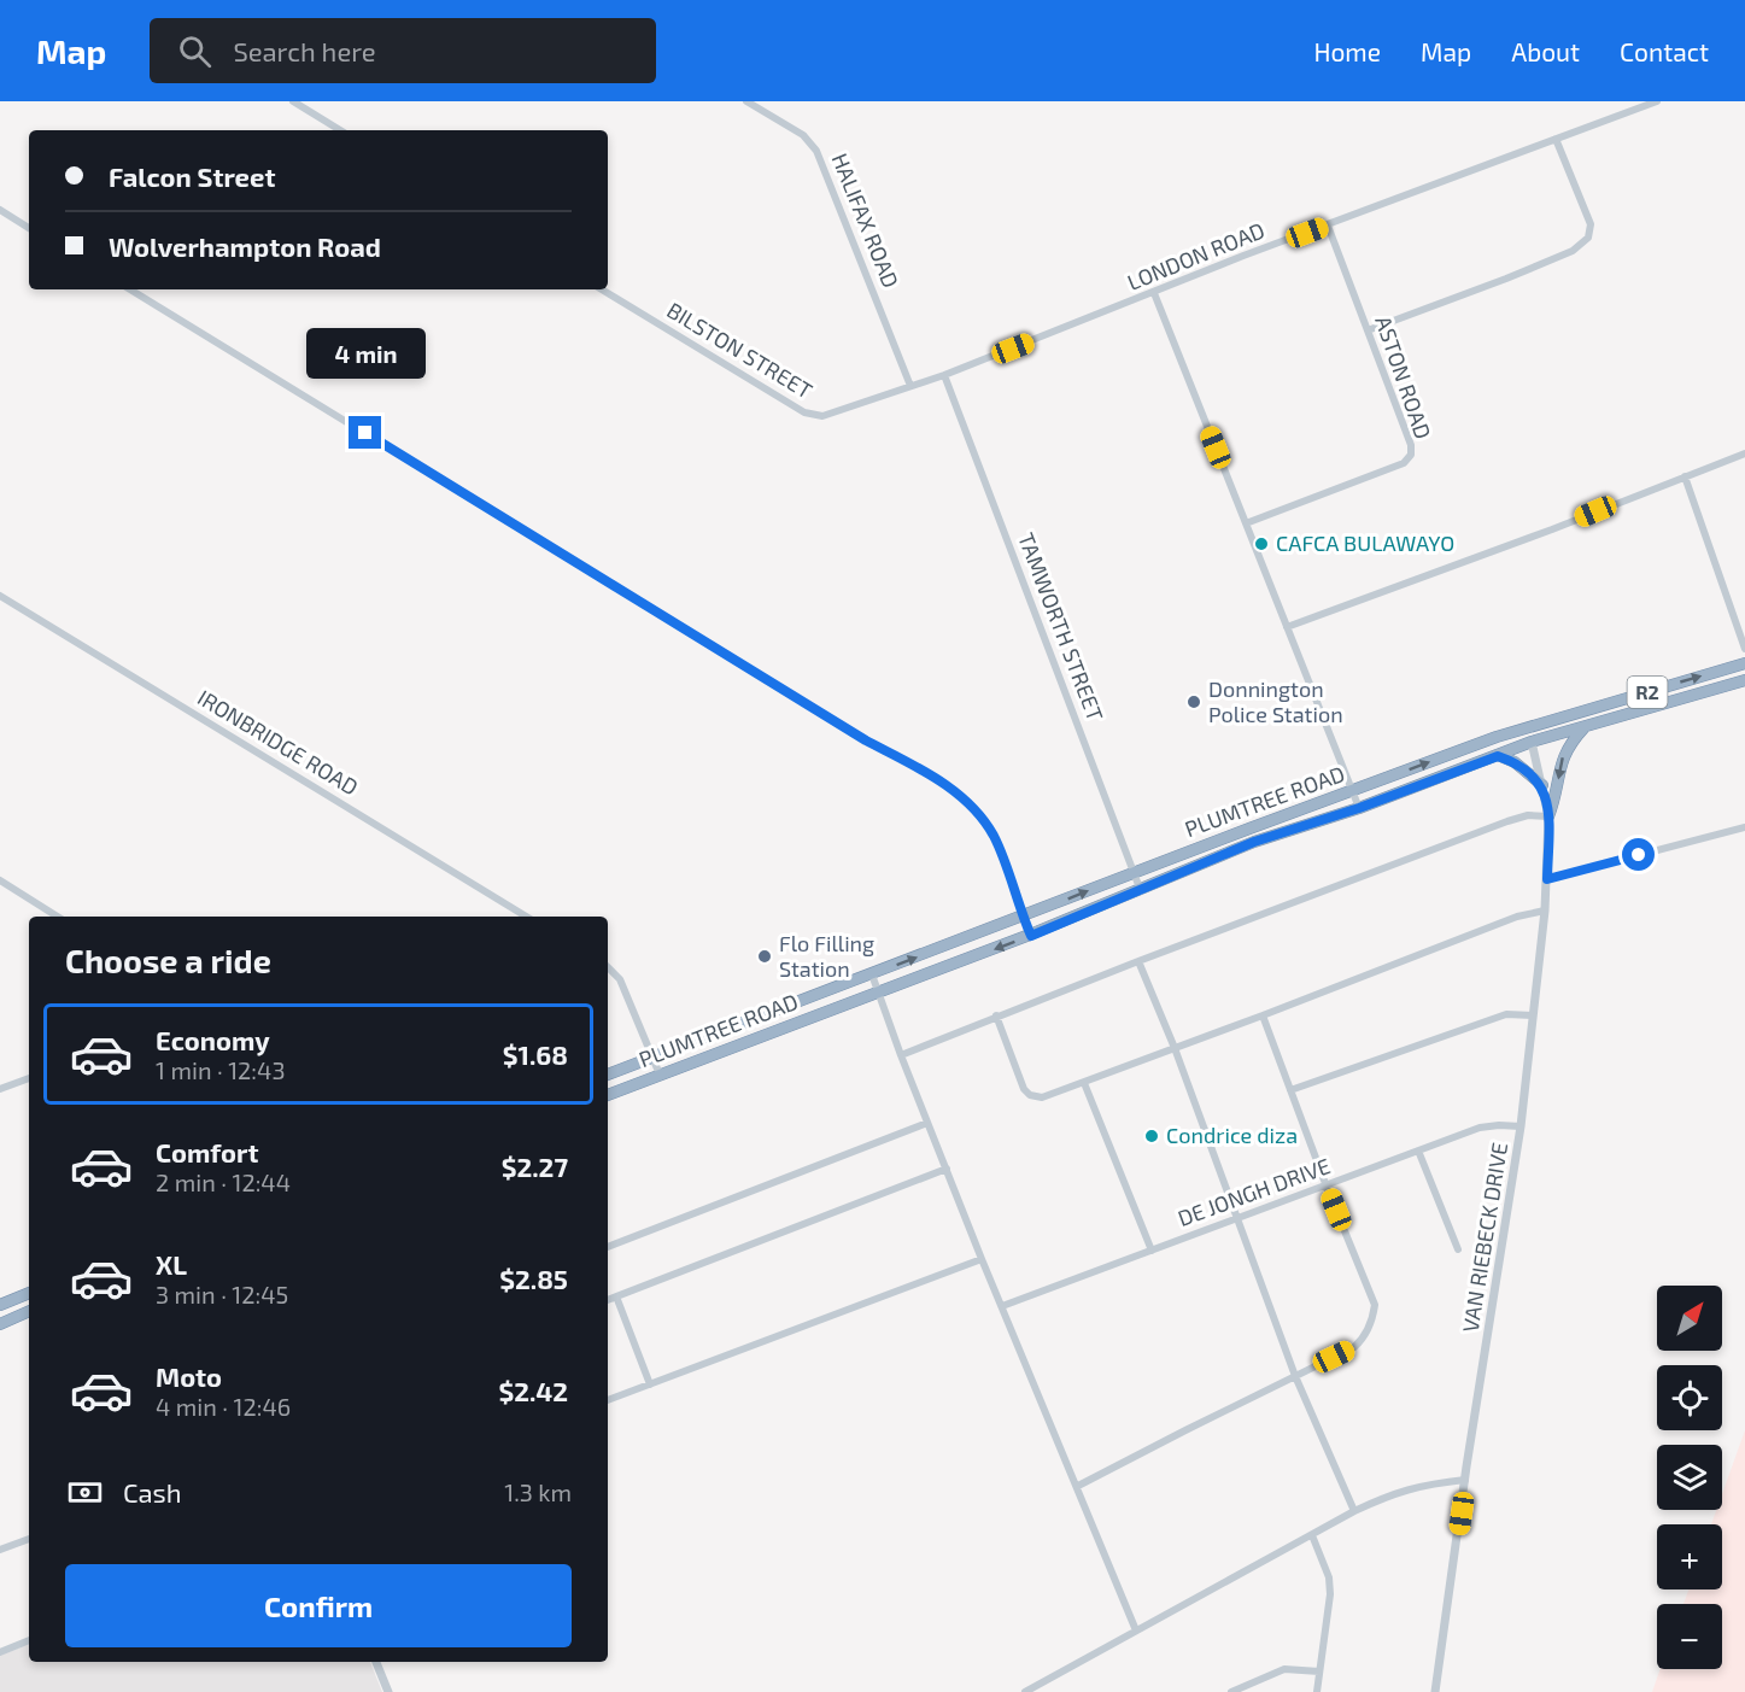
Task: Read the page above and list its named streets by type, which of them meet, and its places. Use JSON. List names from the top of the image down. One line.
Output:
{"streets":{"highway":["R2","PLUMTREE ROAD"],"street":["HALIFAX ROAD","LONDON ROAD","BILSTON STREET","ASTON ROAD","TAMWORTH STREET","IRONBRIDGE ROAD","DE JONGH DRIVE","VAN RIEBECK DRIVE"]},"crossings":[["HALIFAX ROAD","LONDON ROAD"],["HALIFAX ROAD","BILSTON STREET"],["LONDON ROAD","BILSTON STREET"],["LONDON ROAD","ASTON ROAD"],["LONDON ROAD","TAMWORTH STREET"],["TAMWORTH STREET","PLUMTREE ROAD"],["PLUMTREE ROAD","VAN RIEBECK DRIVE"],["DE JONGH DRIVE","VAN RIEBECK DRIVE"]],"places":["CAFCA BULAWAYO","Donnington Police Station","Flo Filling Station","Condrice diza"],"north":"top right","page":{"header":"Map","search":"Search here","nav":["Home","Map","About","Contact"],"banner":["Falcon Street","Wolverhampton Road"],"bubble":"4 min","heading":"Choose a ride","list":[{"name":"Economy","note":"1 min · 12:43","value":"$1.68"},{"name":"Comfort","note":"2 min · 12:44","value":"$2.27"},{"name":"XL","note":"3 min · 12:45","value":"$2.85"},{"name":"Moto","note":"4 min · 12:46","value":"$2.42"}],"map_buttons":["+","−"],"pay":["Cash","1.3 km"],"buttons":"Confirm"}}
